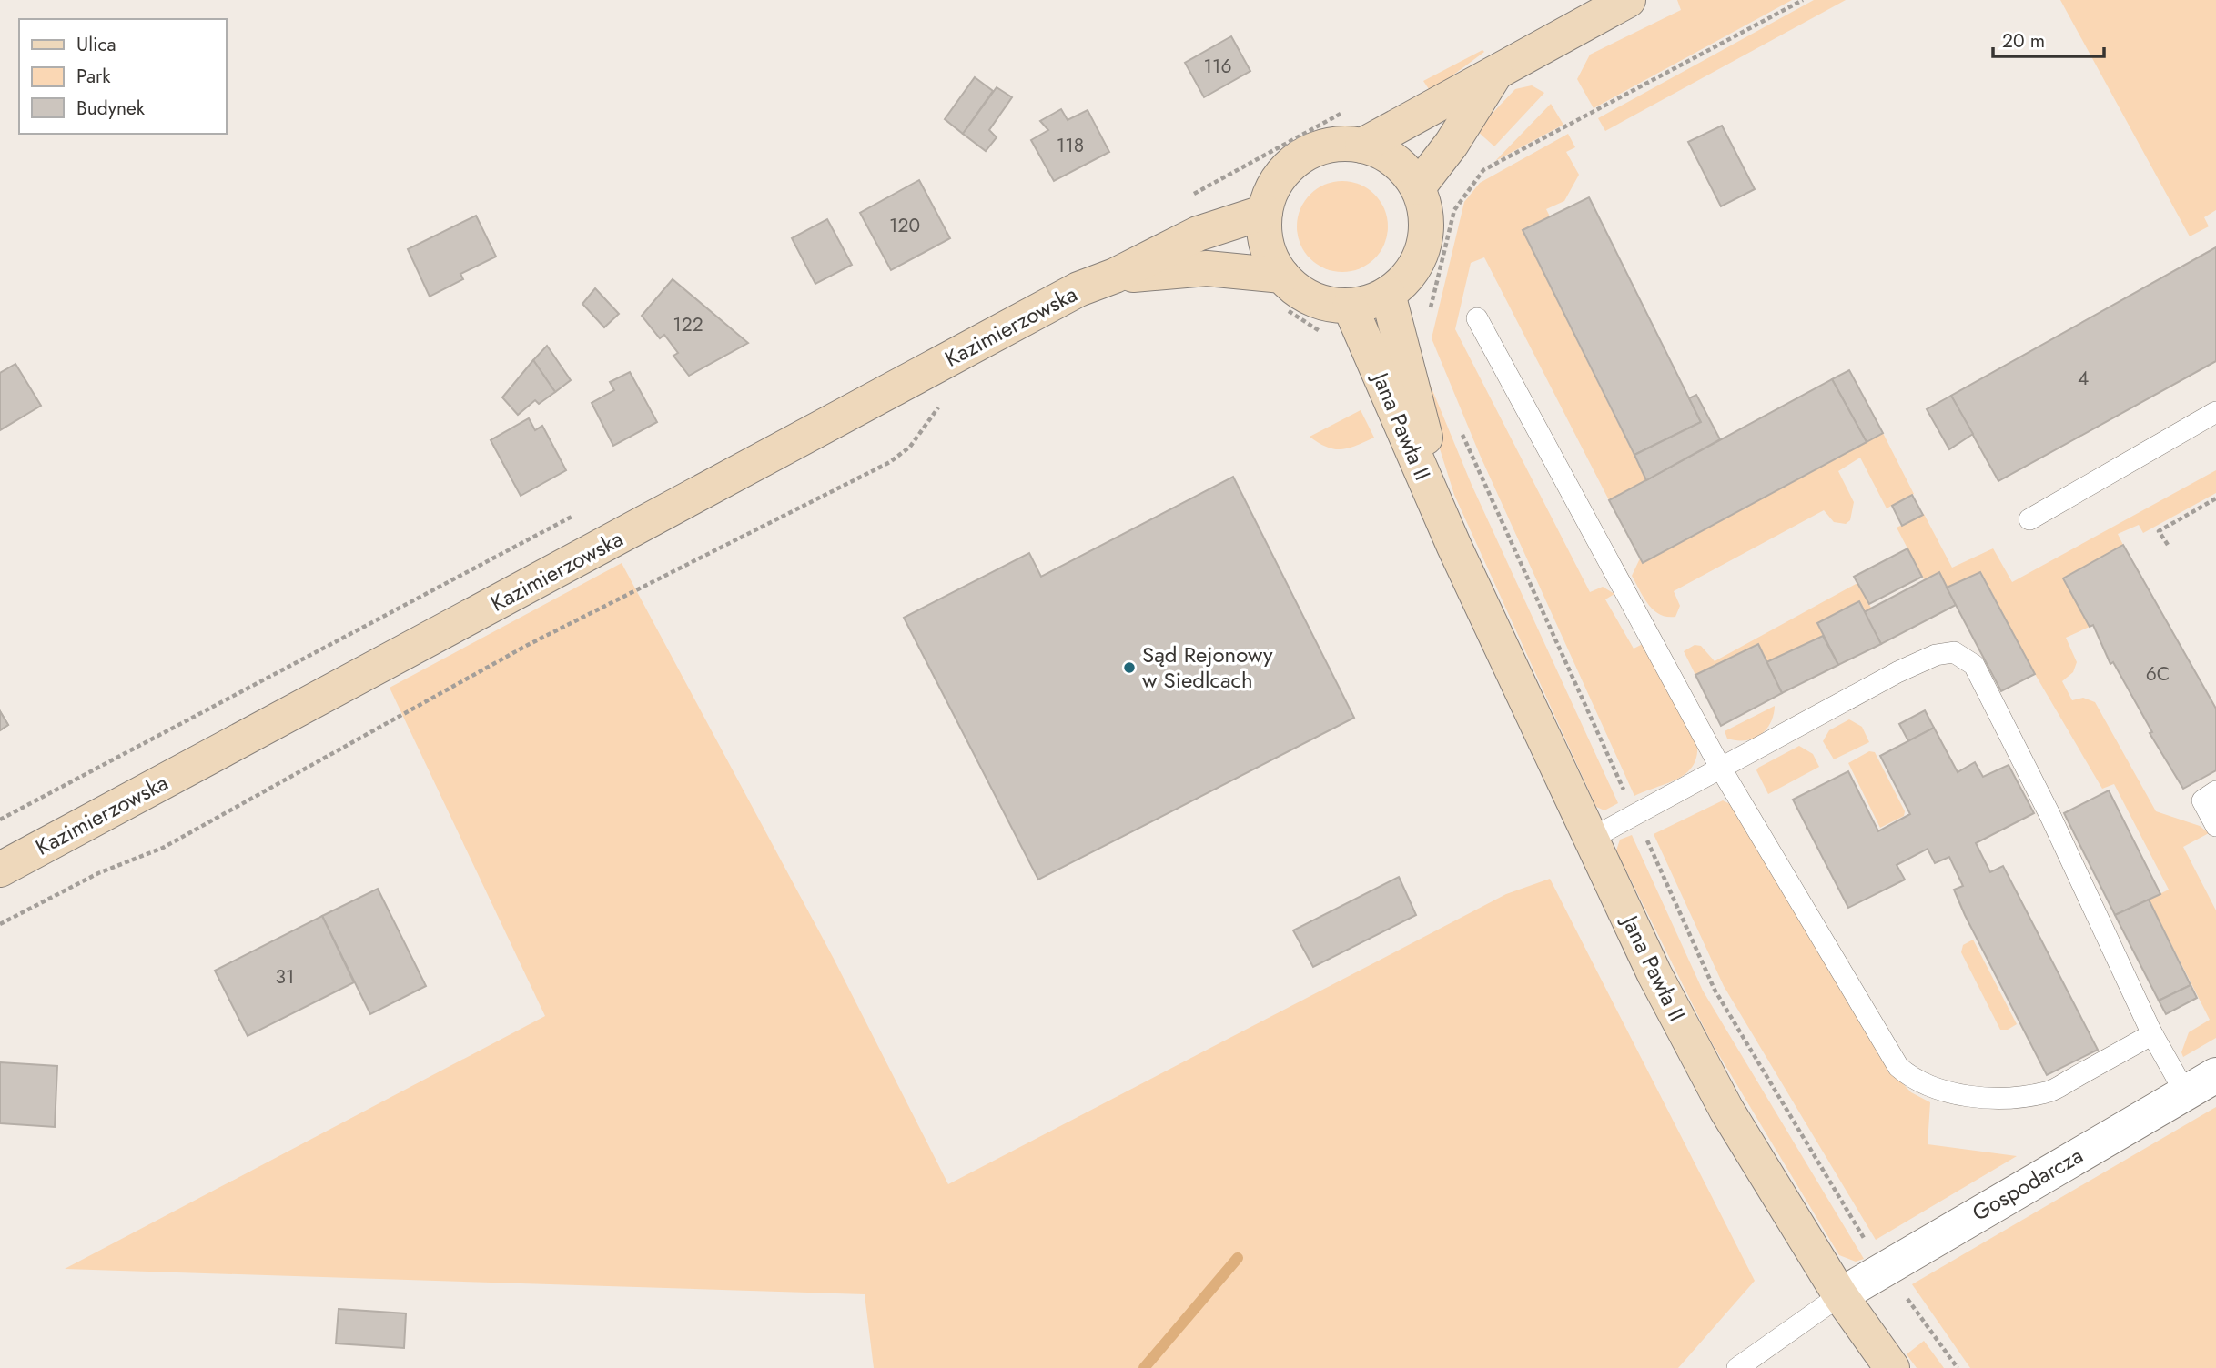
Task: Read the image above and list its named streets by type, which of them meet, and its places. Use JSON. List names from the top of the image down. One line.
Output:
{"streets":{"main road":["Kazimierzowska","Jana Pawła II"],"street":["Gospodarcza"]},"crossings":[["Kazimierzowska","Jana Pawła II"],["Jana Pawła II","Gospodarcza"]],"places":["Sąd Rejonowy w Siedlcach"],"house_numbers":["116","118","120","122","4","6C","31"],"legend":["Ulica","Park","Budynek"],"scale_bar":"20 m"}
